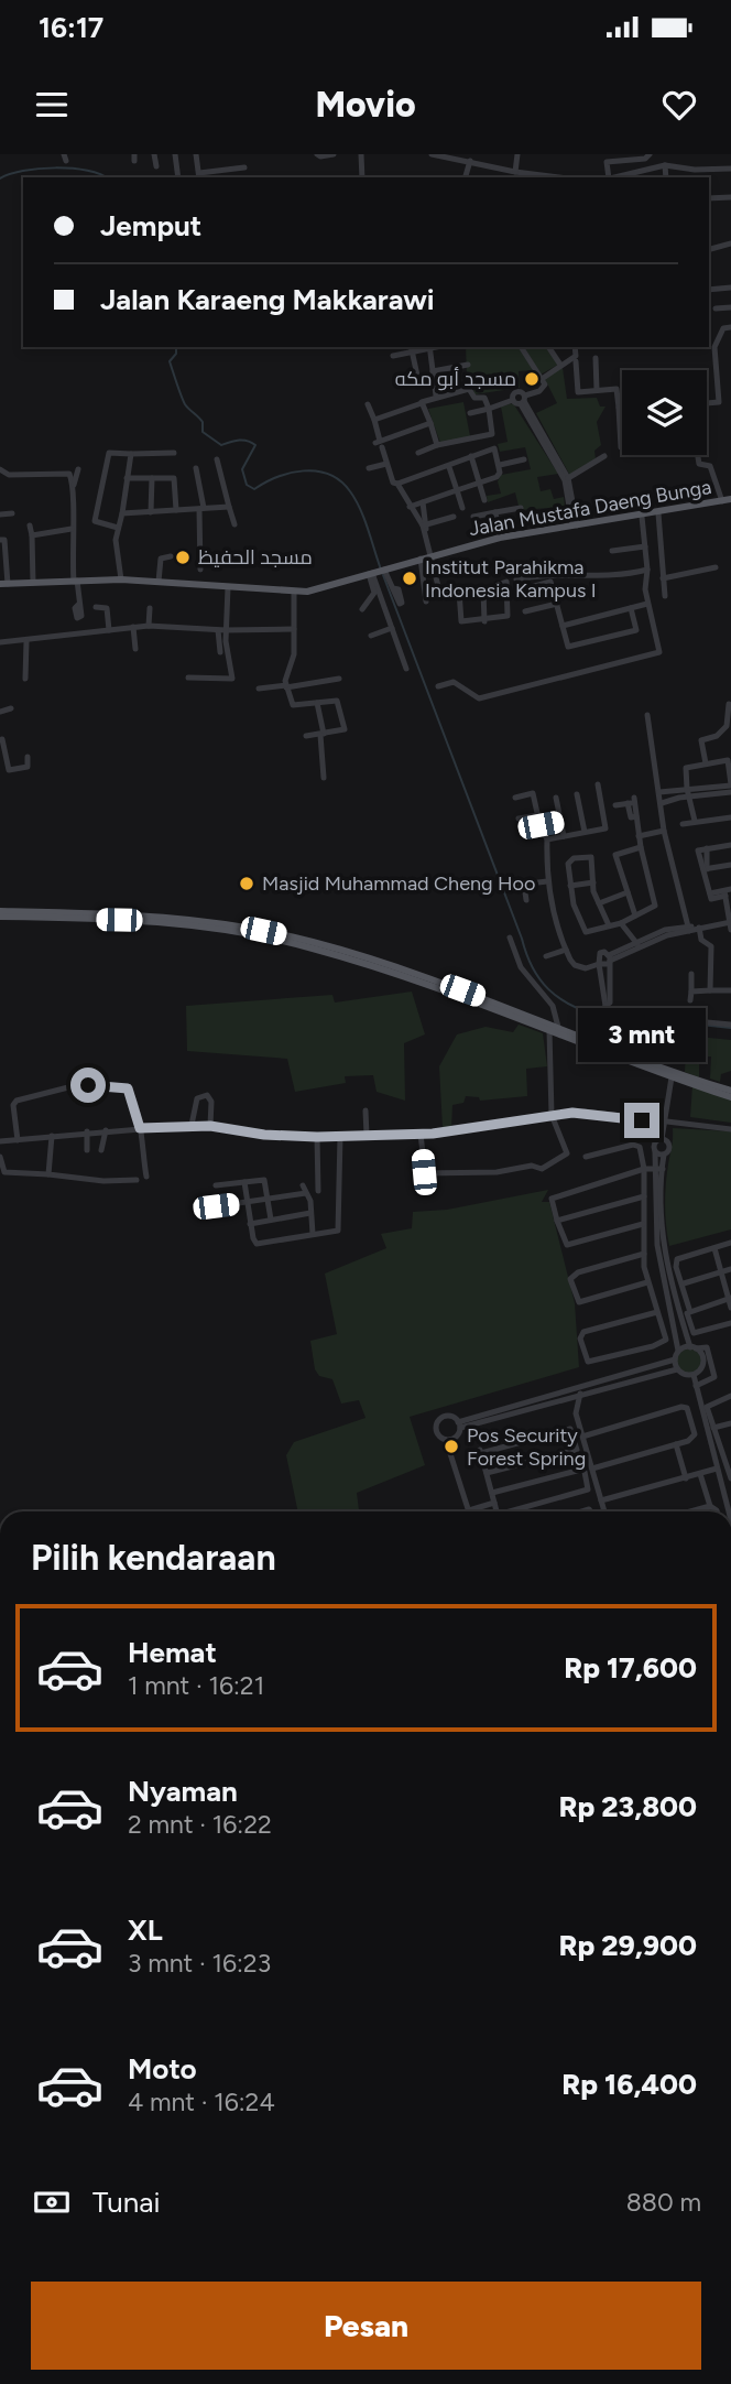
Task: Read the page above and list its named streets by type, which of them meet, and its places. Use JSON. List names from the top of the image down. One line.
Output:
{"streets":{"main road":["Jalan Mustafa Daeng Bunga"]},"places":["مسجد أبو مكه","مسجد الحفيظ","Institut Parahikma Indonesia Kampus I","Masjid Muhammad Cheng Hoo","Pos Security Forest Spring"],"page":{"status":"16:17","header":"Movio","banner":["Jemput","Jalan Karaeng Makkarawi"],"bubble":"3 mnt","heading":"Pilih kendaraan","list":[{"name":"Hemat","note":"1 mnt · 16:21","value":"Rp 17,600"},{"name":"Nyaman","note":"2 mnt · 16:22","value":"Rp 23,800"},{"name":"XL","note":"3 mnt · 16:23","value":"Rp 29,900"},{"name":"Moto","note":"4 mnt · 16:24","value":"Rp 16,400"}],"pay":["Tunai","880 m"],"buttons":"Pesan"}}
